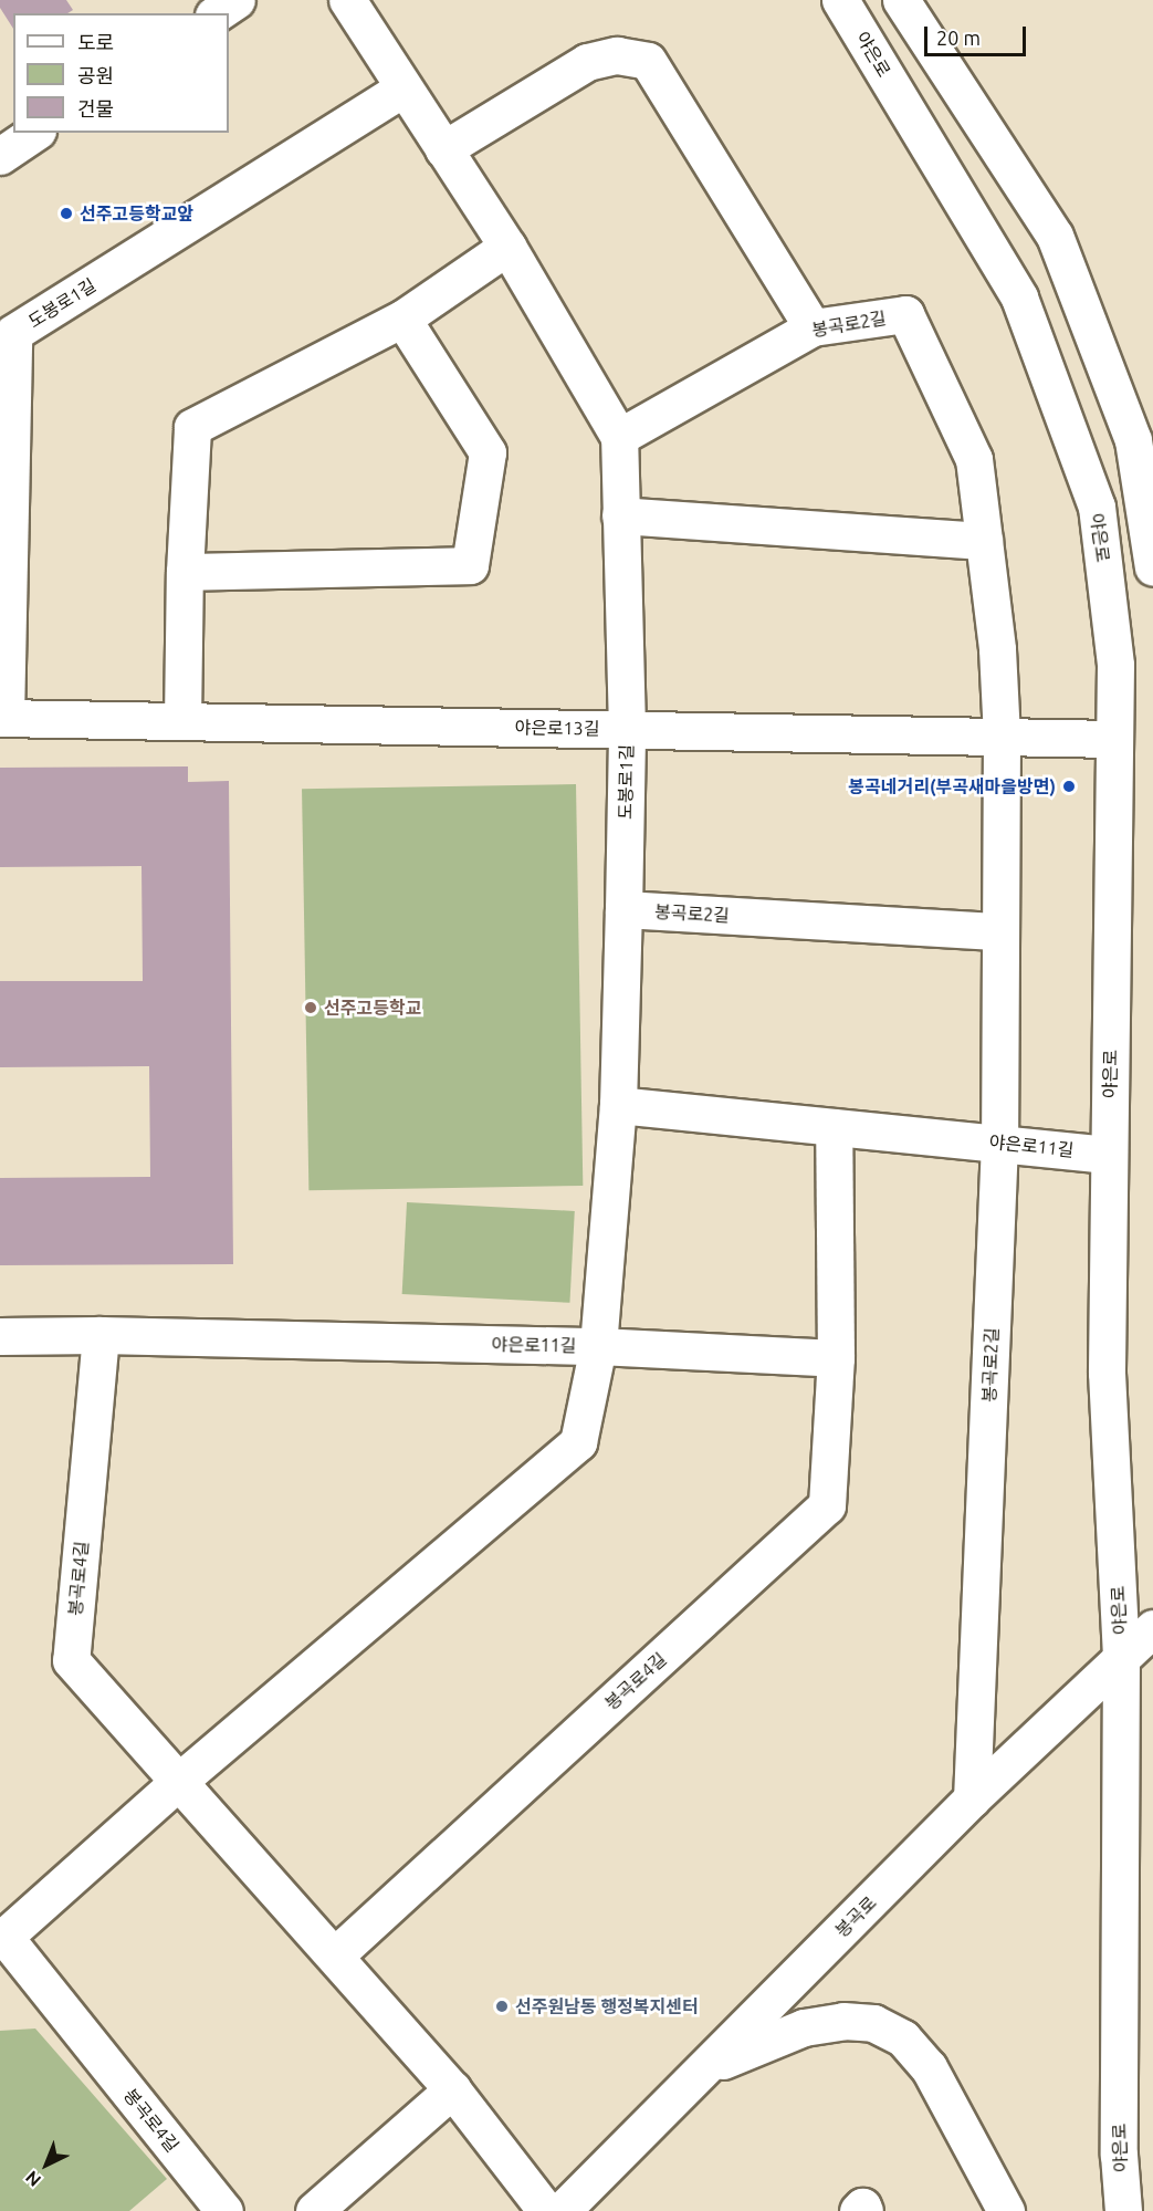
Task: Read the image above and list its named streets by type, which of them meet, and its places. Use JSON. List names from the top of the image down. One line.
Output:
{"streets":{"street":["야은로","도봉로1길","봉곡로2길","야은로13길","야은로11길","봉곡로4길","봉곡로"]},"crossings":[["야은로","야은로13길"],["야은로","야은로11길"],["야은로","봉곡로"],["도봉로1길","봉곡로2길"],["도봉로1길","야은로13길"],["도봉로1길","야은로11길"],["도봉로1길","봉곡로4길"],["봉곡로2길","야은로13길"],["봉곡로2길","야은로11길"],["봉곡로2길","봉곡로"],["야은로11길","봉곡로4길"]],"places":["선주고등학교앞","봉곡네거리(부곡새마을방면)","선주고등학교","선주원남동 행정복지센터"],"legend":["도로","공원","건물"],"scale_bar":"20 m","north":"bottom left"}
